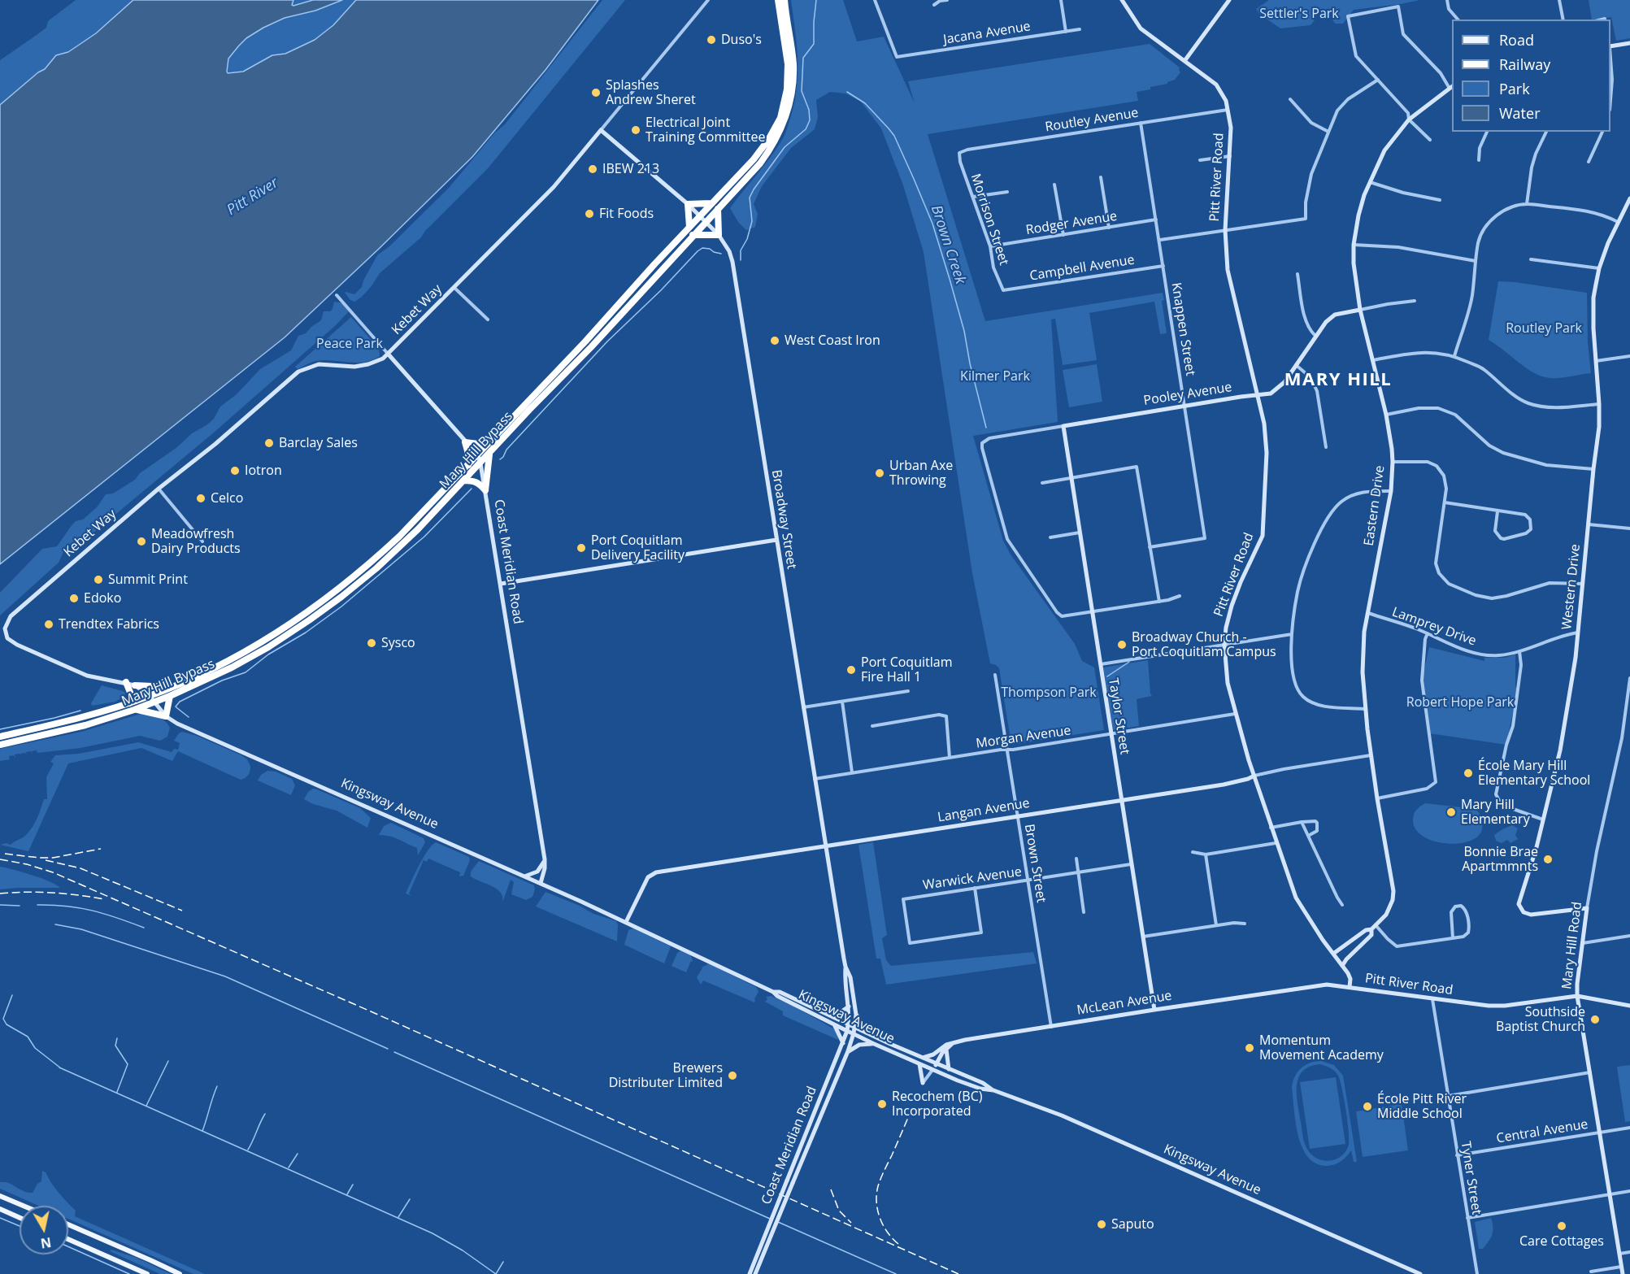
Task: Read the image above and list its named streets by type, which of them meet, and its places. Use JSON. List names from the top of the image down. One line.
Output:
{"streets":{"highway":["Mary Hill Bypass"],"street":["Jacana Avenue","Routley Avenue","Pitt River Road","Morrison Street","Rodger Avenue","Campbell Avenue","Kebet Way","Knappen Street","Pooley Avenue","Eastern Drive","Broadway Street","Coast Meridian Road","Western Drive","Lamprey Drive","Taylor Street","Morgan Avenue","Kingsway Avenue","Langan Avenue","Brown Street","Warwick Avenue","Mary Hill Road","McLean Avenue","Central Avenue","Tyner Street"]},"crossings":[["Routley Avenue","Pitt River Road"],["Routley Avenue","Morrison Street"],["Routley Avenue","Knappen Street"],["Pitt River Road","Pooley Avenue"],["Pitt River Road","Eastern Drive"],["Pitt River Road","Morgan Avenue"],["Pitt River Road","Langan Avenue"],["Pitt River Road","Mary Hill Road"],["Pitt River Road","McLean Avenue"],["Pitt River Road","Tyner Street"],["Morrison Street","Rodger Avenue"],["Morrison Street","Campbell Avenue"],["Rodger Avenue","Knappen Street"],["Campbell Avenue","Knappen Street"],["Kebet Way","Broadway Street"],["Kebet Way","Coast Meridian Road"],["Kebet Way","Kingsway Avenue"],["Knappen Street","Pooley Avenue"],["Pooley Avenue","Eastern Drive"],["Pooley Avenue","Taylor Street"],["Mary Hill Bypass","Broadway Street"],["Mary Hill Bypass","Coast Meridian Road"],["Mary Hill Bypass","Kingsway Avenue"],["Eastern Drive","Lamprey Drive"],["Eastern Drive","Langan Avenue"],["Broadway Street","Coast Meridian Road"],["Broadway Street","Morgan Avenue"],["Broadway Street","Kingsway Avenue"],["Broadway Street","Langan Avenue"],["Coast Meridian Road","Kingsway Avenue"],["Western Drive","Lamprey Drive"],["Western Drive","Mary Hill Road"],["Taylor Street","Morgan Avenue"],["Taylor Street","Langan Avenue"],["Taylor Street","Warwick Avenue"],["Taylor Street","McLean Avenue"],["Morgan Avenue","Brown Street"],["Kingsway Avenue","Langan Avenue"],["Langan Avenue","Brown Street"],["Brown Street","Warwick Avenue"],["Brown Street","McLean Avenue"],["Mary Hill Road","Central Avenue"],["Central Avenue","Tyner Street"]],"districts":["MARY HILL"],"water":["Pitt River","Brown Creek"],"parks":["Settler's Park","Routley Park","Peace Park","Kilmer Park","Thompson Park","Robert Hope Park"],"places":["Duso's","Splashes Andrew Sheret","Electrical Joint Training Committee","IBEW 213","Fit Foods","West Coast Iron","Barclay Sales","Iotron","Urban Axe Throwing","Celco","Meadowfresh Dairy Products","Port Coquitlam Delivery Facility","Summit Print","Edoko","Trendtex Fabrics","Sysco","Broadway Church - Port Coquitlam Campus","Port Coquitlam Fire Hall 1","École Mary Hill Elementary School","Mary Hill Elementary","Bonnie Brae Apartmmnts","Southside Baptist Church","Momentum Movement Academy","Brewers Distributer Limited","Recochem (BC) Incorporated","École Pitt River Middle School","Saputo","Care Cottages"],"legend":["Road","Railway","Park","Water"],"north":"bottom"}
